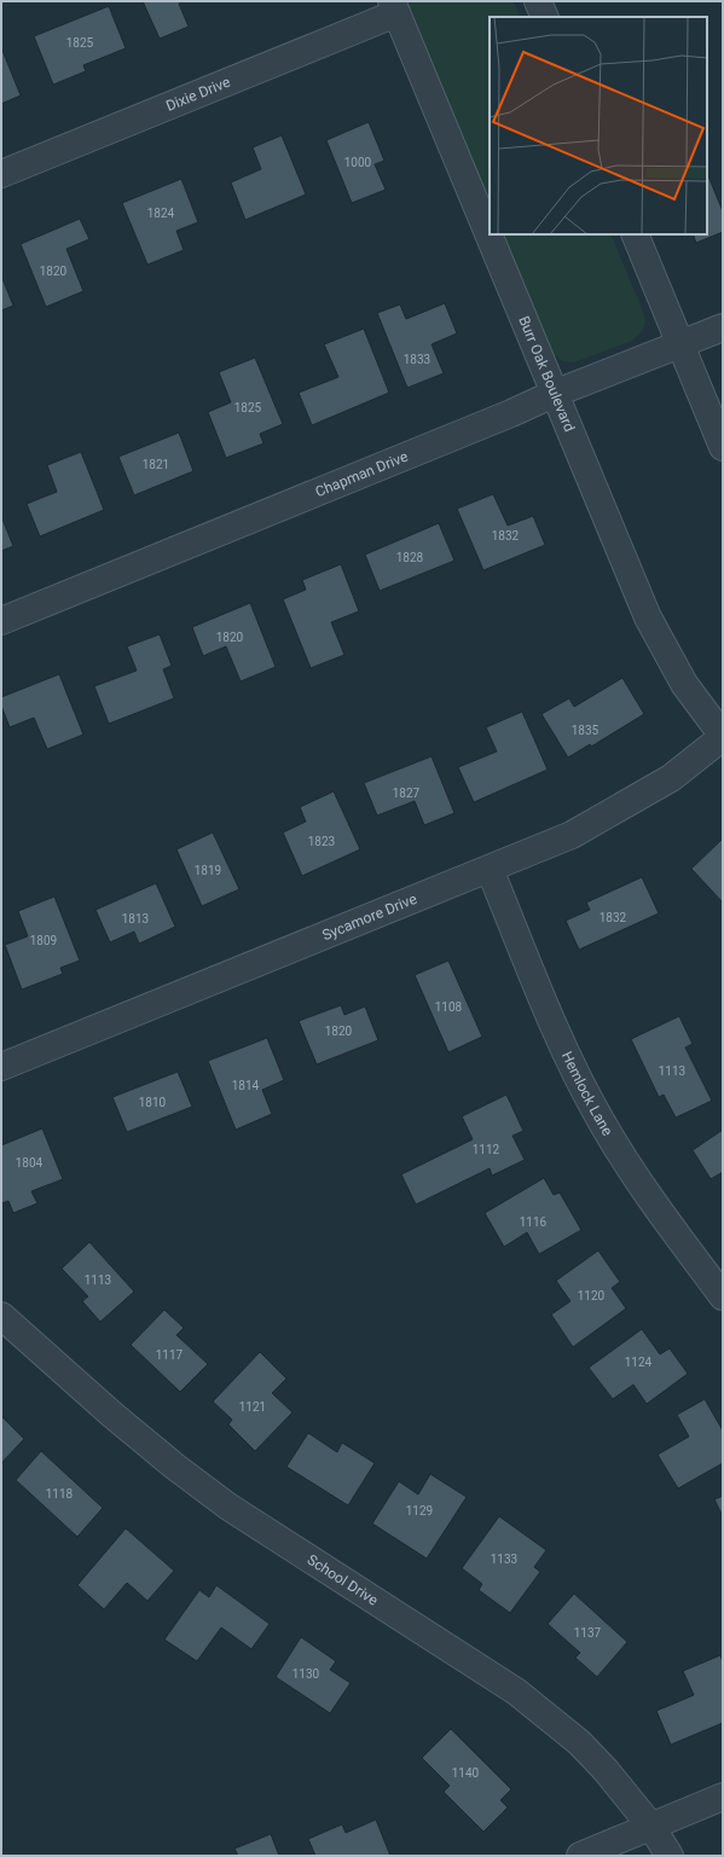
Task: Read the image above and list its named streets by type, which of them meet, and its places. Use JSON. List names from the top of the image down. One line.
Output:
{"streets":{"street":["Dixie Drive","Burr Oak Boulevard","Chapman Drive","Sycamore Drive","Hemlock Lane","School Drive"]},"crossings":[["Dixie Drive","Burr Oak Boulevard"],["Burr Oak Boulevard","Chapman Drive"],["Burr Oak Boulevard","Sycamore Drive"],["Sycamore Drive","Hemlock Lane"]],"house_numbers":["1825","1000","1824","1820","1833","1825","1821","1832","1828","1820","1835","1827","1823","1819","1832","1813","1809","1108","1820","1113","1814","1810","1112","1804","1116","1113","1120","1117","1124","1121","1118","1129","1133","1137","1130","1140"]}
